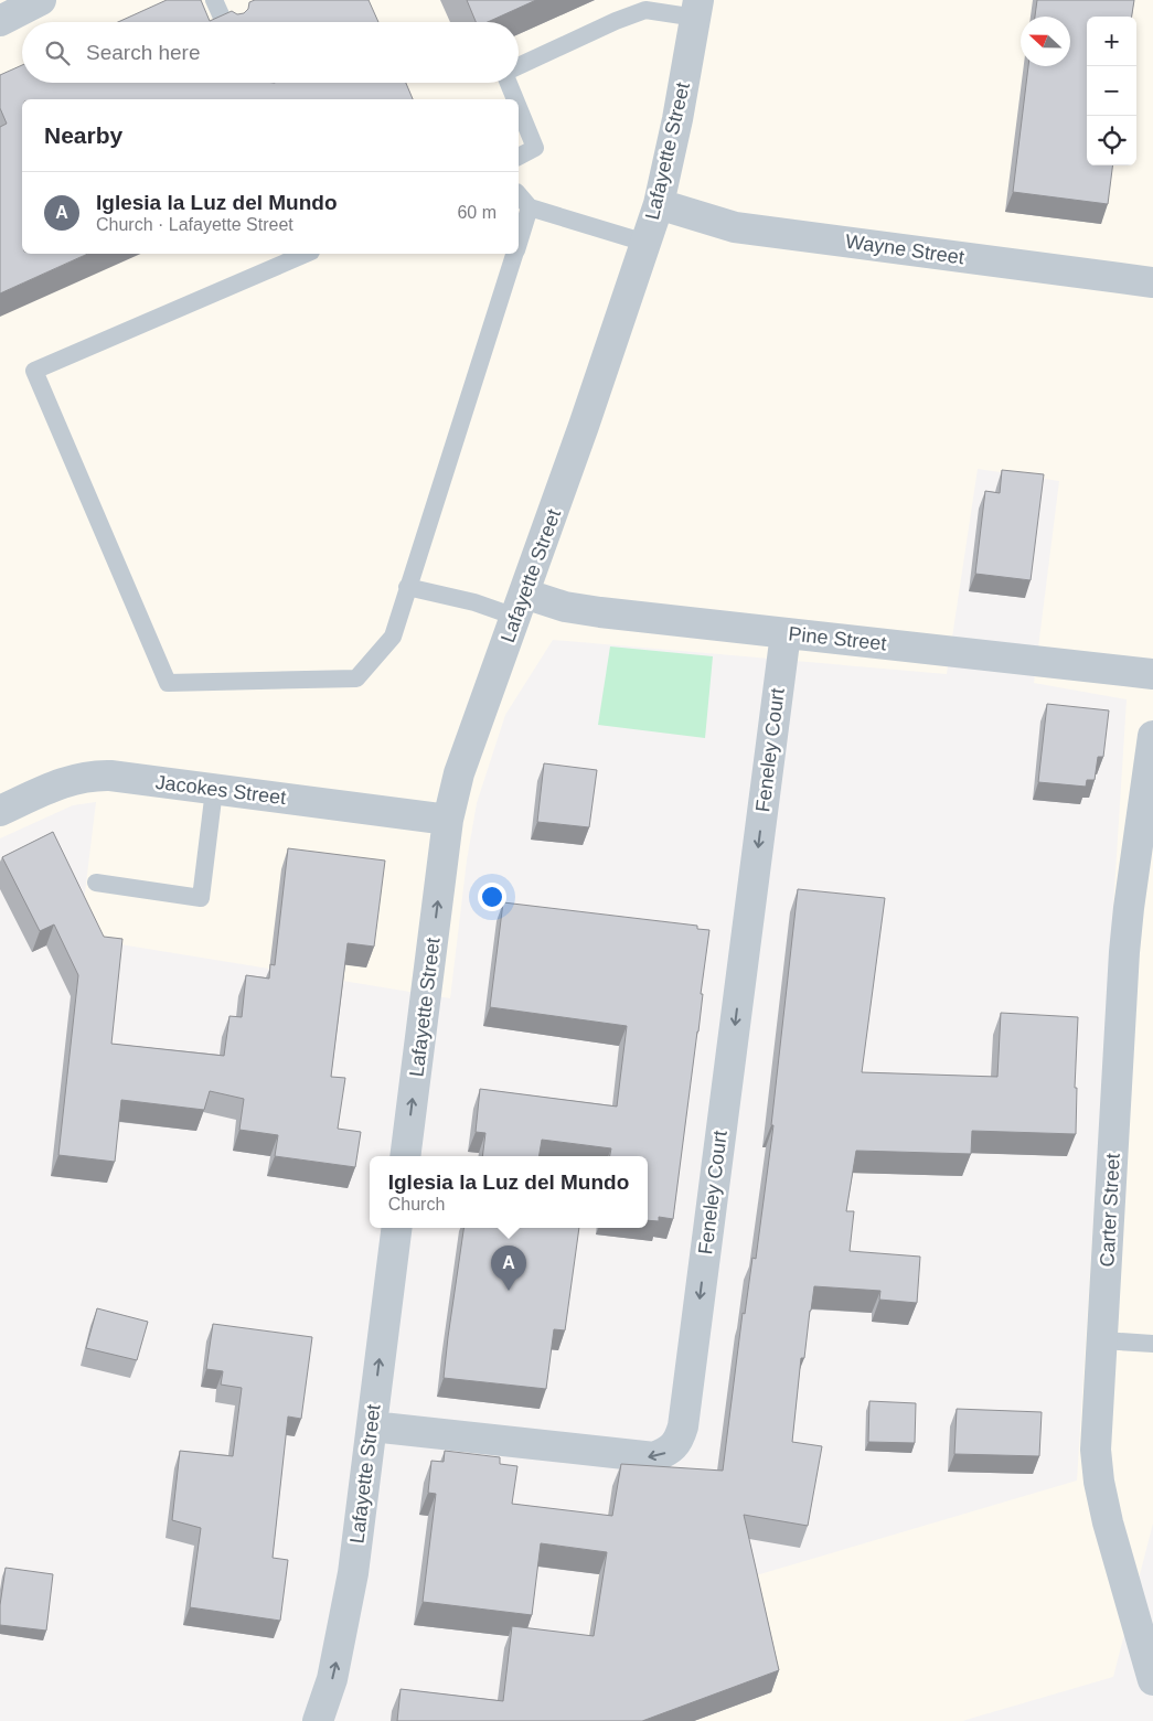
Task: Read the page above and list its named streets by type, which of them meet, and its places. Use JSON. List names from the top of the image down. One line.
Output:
{"streets":{"street":["Lafayette Street","Wayne Street","Pine Street","Feneley Court","Jacokes Street","Carter Street"]},"crossings":[["Lafayette Street","Wayne Street"],["Lafayette Street","Pine Street"],["Lafayette Street","Feneley Court"],["Lafayette Street","Jacokes Street"],["Pine Street","Feneley Court"]],"one_way":["Lafayette Street"],"north":"left","page":{"map_buttons":["+","−"],"search":"Search here","heading":"Nearby","list":[{"mark":"A","name":"Iglesia la Luz del Mundo","note":"Church · Lafayette Street","value":"60 m"}],"popup":["Iglesia la Luz del Mundo","Church"],"pins":"A"}}
